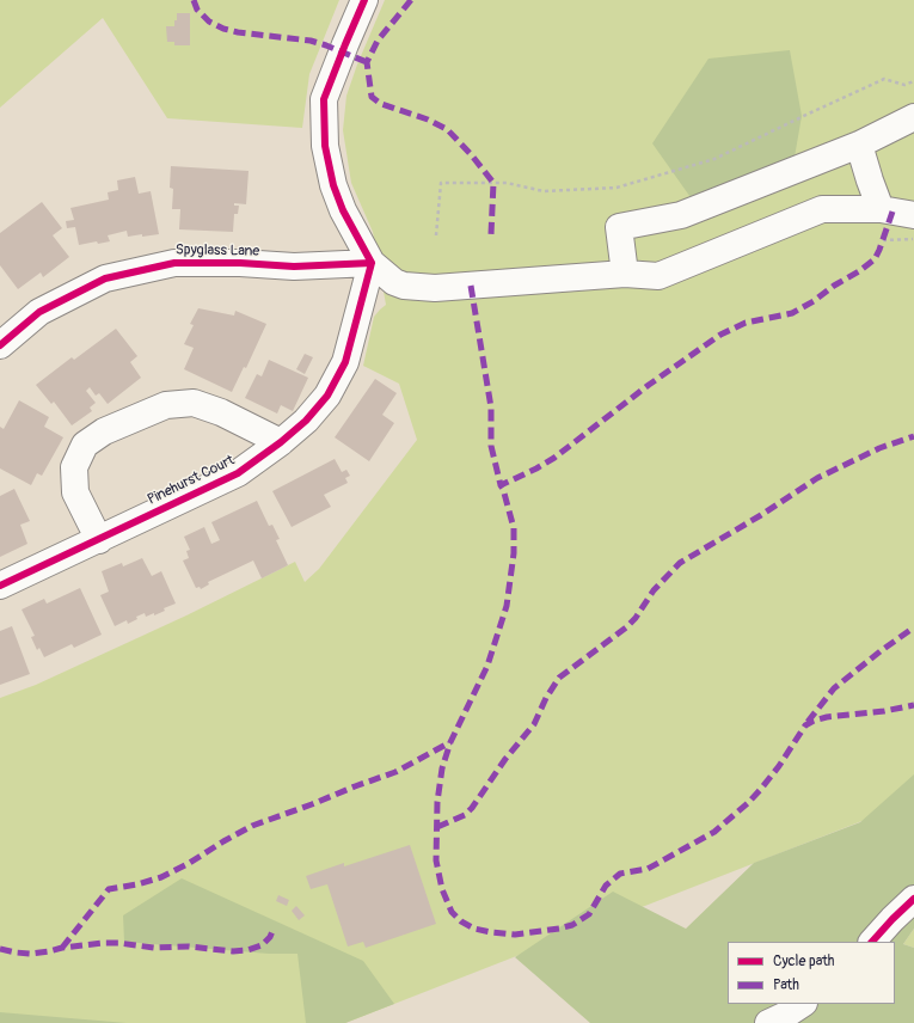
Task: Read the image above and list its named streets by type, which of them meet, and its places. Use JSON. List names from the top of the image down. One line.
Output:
{"streets":{"street":["Spyglass Lane","Pinehurst Court"]},"crossings":[["Spyglass Lane","Pinehurst Court"]],"legend":["Cycle path","Path"]}
